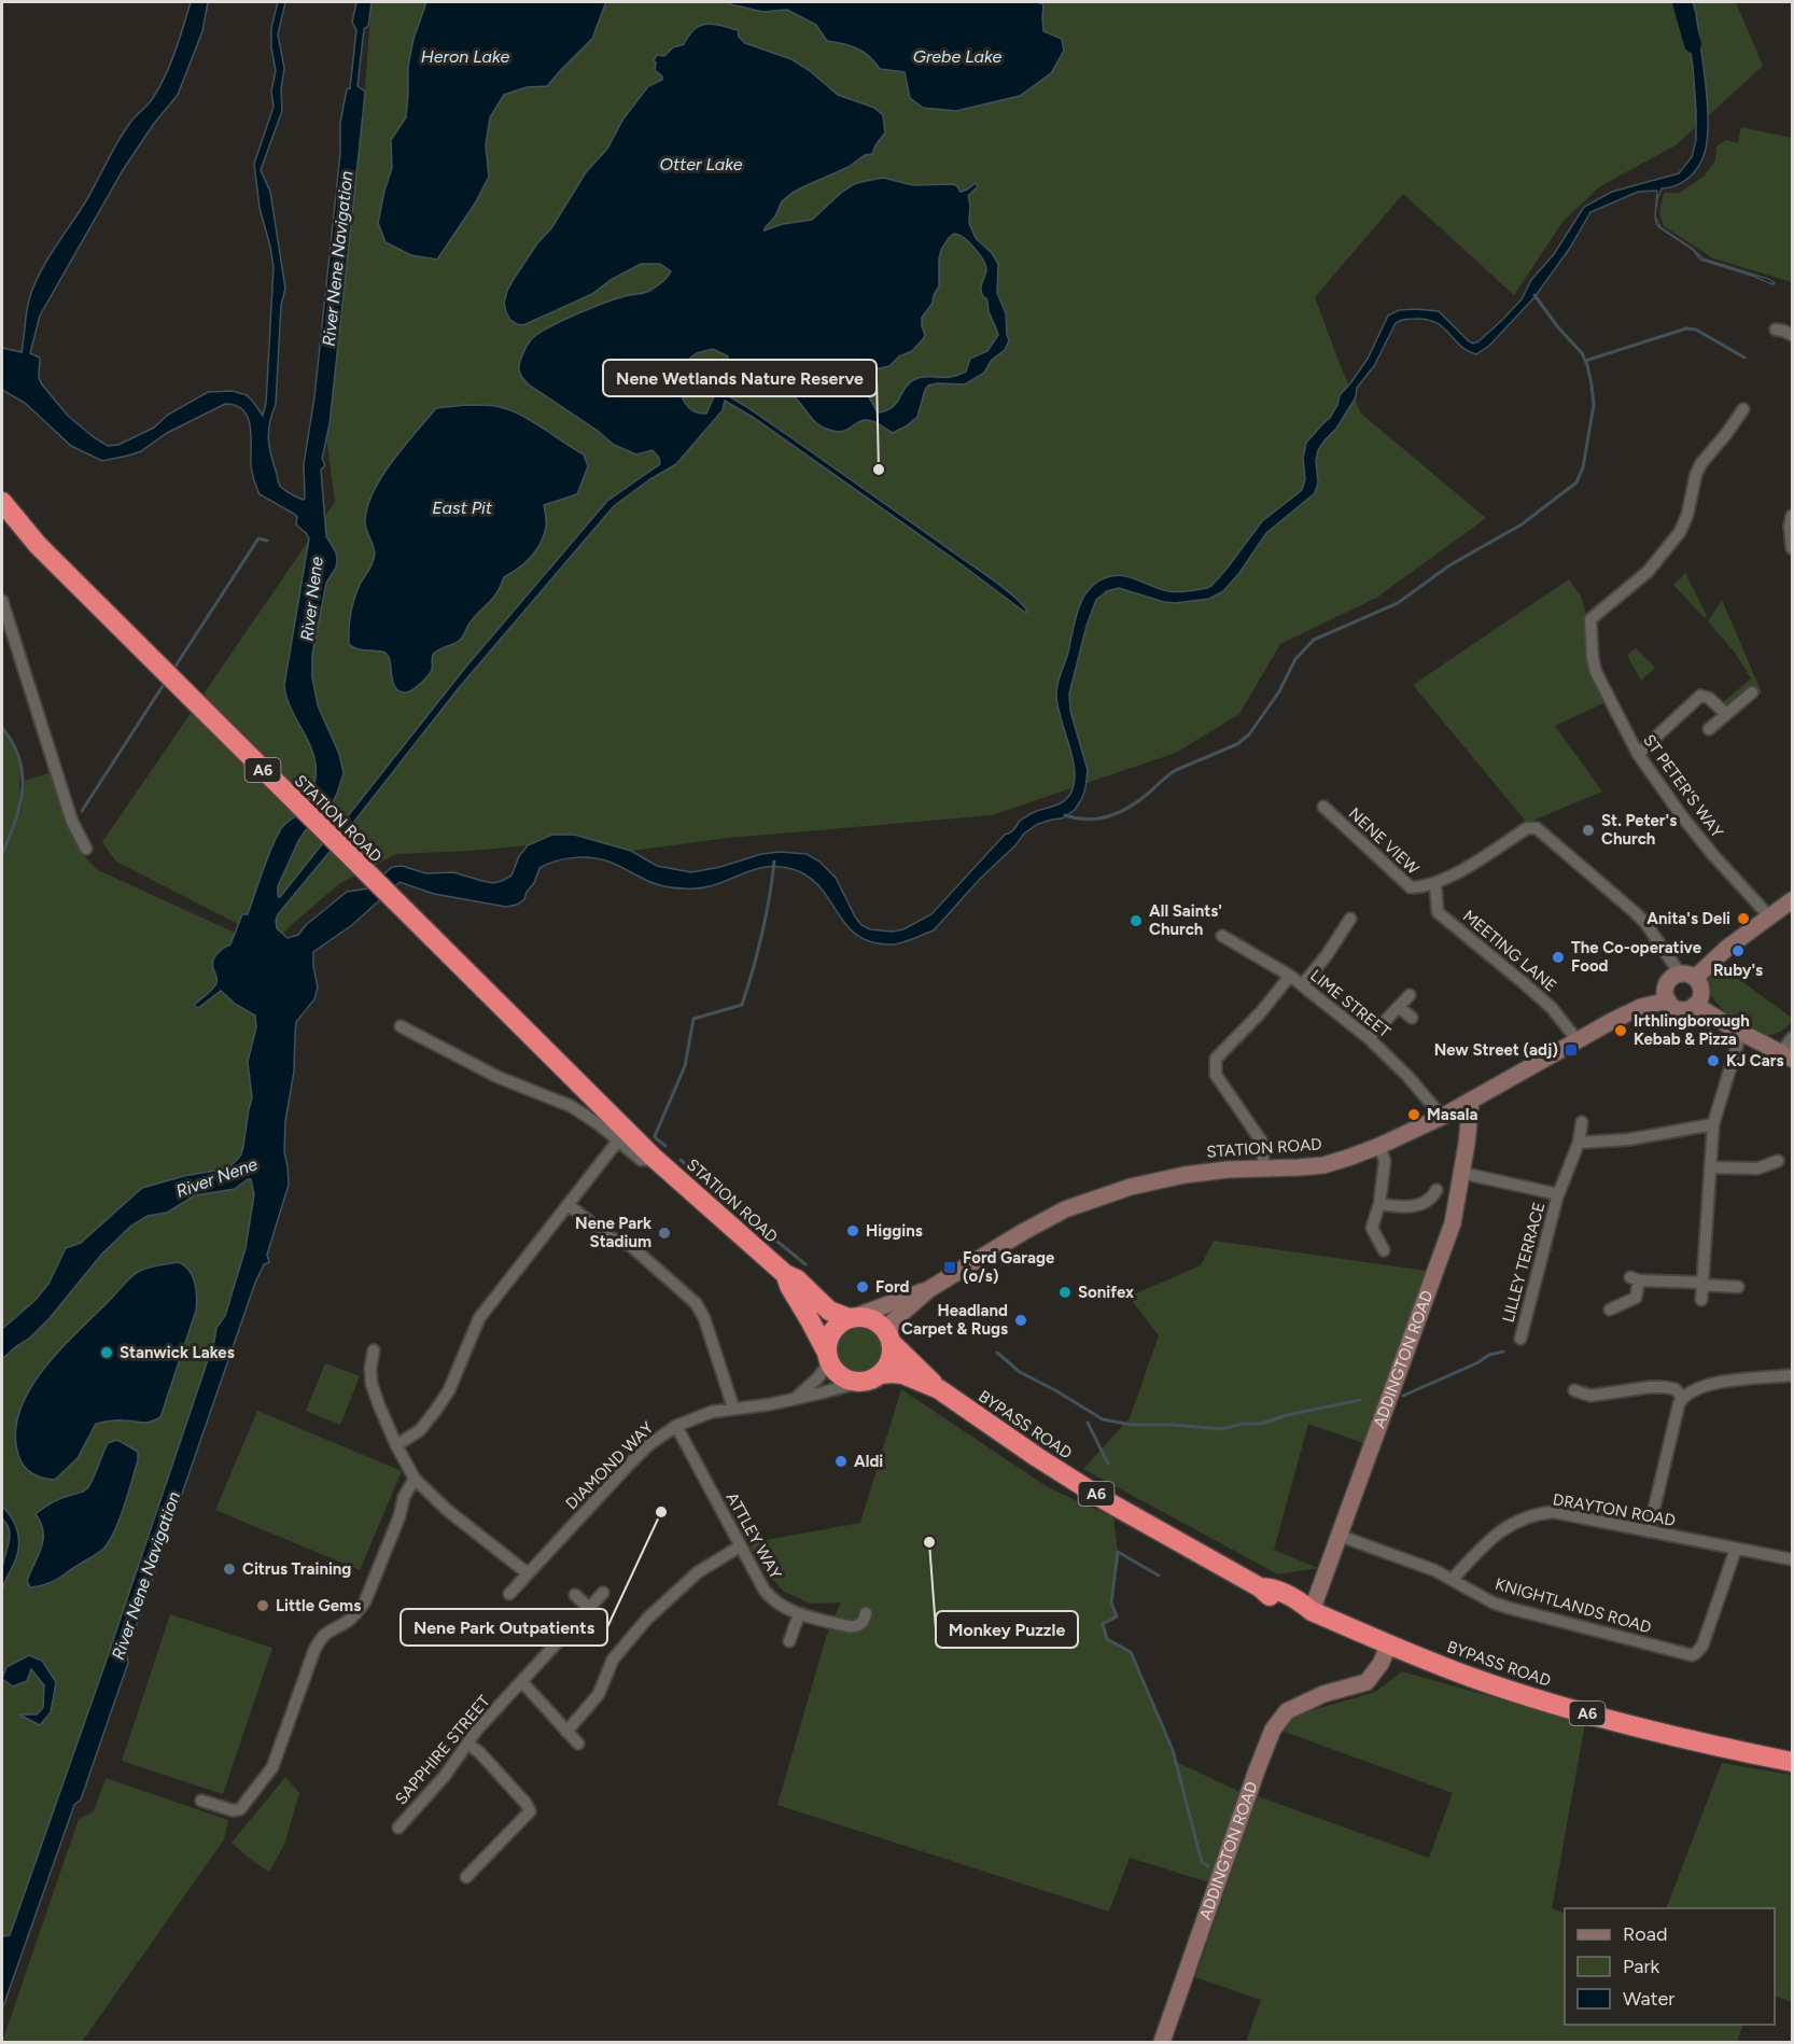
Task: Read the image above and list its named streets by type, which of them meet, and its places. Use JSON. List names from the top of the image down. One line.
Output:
{"streets":{"highway":["A6","STATION ROAD","BYPASS ROAD"],"main road":["ADDINGTON ROAD"],"street":["ST PETER'S WAY","NENE VIEW","MEETING LANE","LIME STREET","LILLEY TERRACE","DIAMOND WAY","DRAYTON ROAD","ATTLEY WAY","KNIGHTLANDS ROAD","SAPPHIRE STREET"]},"crossings":[["STATION ROAD","NENE VIEW"],["STATION ROAD","MEETING LANE"],["STATION ROAD","LIME STREET"],["STATION ROAD","ADDINGTON ROAD"],["STATION ROAD","BYPASS ROAD"],["STATION ROAD","DIAMOND WAY"],["NENE VIEW","MEETING LANE"],["ADDINGTON ROAD","BYPASS ROAD"],["ADDINGTON ROAD","KNIGHTLANDS ROAD"],["BYPASS ROAD","DIAMOND WAY"],["DIAMOND WAY","ATTLEY WAY"],["DRAYTON ROAD","KNIGHTLANDS ROAD"]],"water":["Heron Lake","Grebe Lake","Otter Lake","River Nene Navigation","East Pit","River Nene"],"places":{"other":["Nene Wetlands Nature Reserve","St. Peter's Church","Anita's Deli","All Saints' Church","Ruby's","The Co-operative Food","Irthlingborough Kebab & Pizza","KJ Cars","Masala","Higgins","Nene Park Stadium","Ford","Sonifex","Headland Carpet & Rugs","Stanwick Lakes","Aldi","Nene Park Outpatients","Monkey Puzzle","Citrus Training","Little Gems"],"transit":["New Street (adj)","Ford Garage (o/s)"]},"legend":["Road","Park","Water"]}
